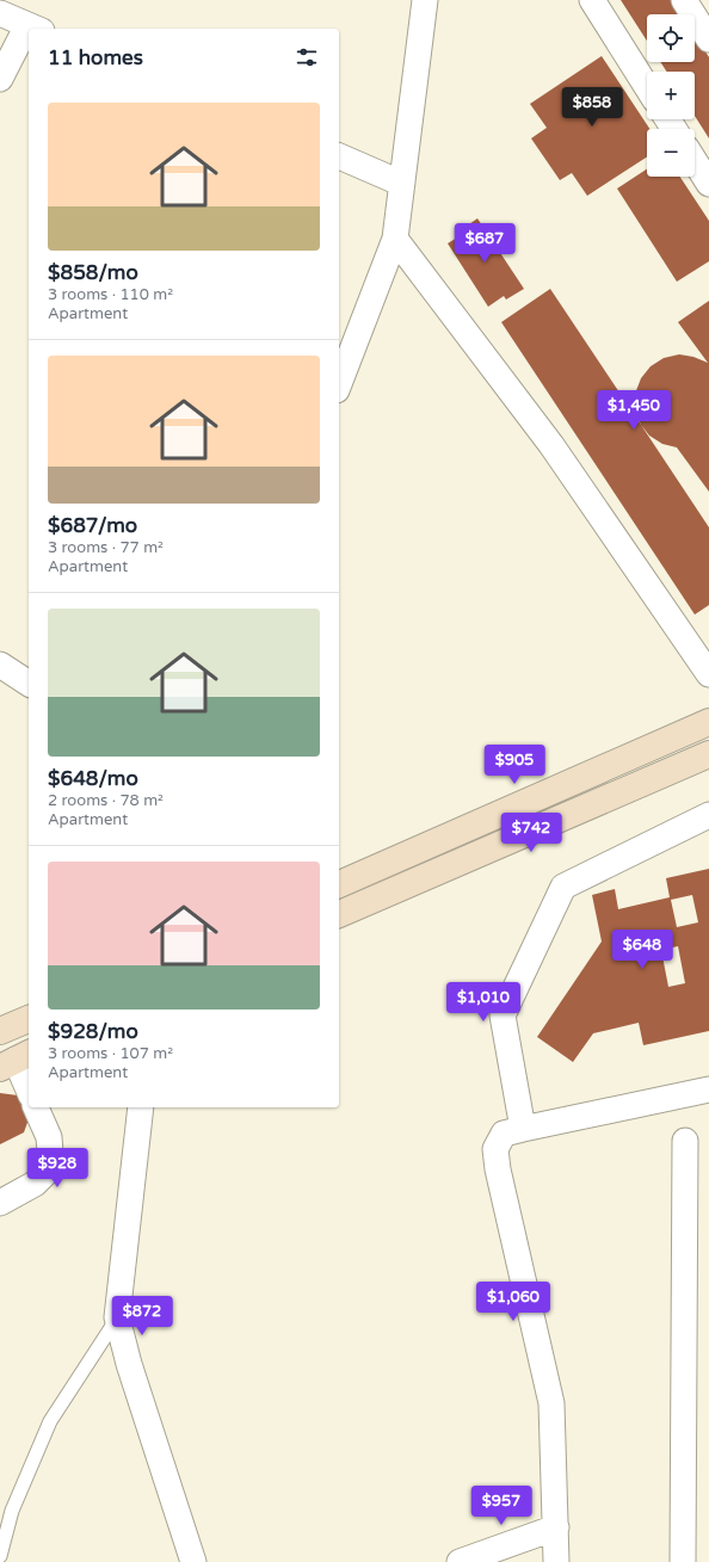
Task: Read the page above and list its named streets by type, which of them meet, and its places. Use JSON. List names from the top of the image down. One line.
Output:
{"page":{"map_buttons":["+","−"],"heading":"11 homes","list":[{"name":"$858/mo","note":"3 rooms · 110 m² · Apartment"},{"name":"$687/mo","note":"3 rooms · 77 m² · Apartment"},{"name":"$648/mo","note":"2 rooms · 78 m² · Apartment"},{"name":"$928/mo","note":"3 rooms · 107 m² · Apartment"}],"price":["$858","$687","$1,450","$905","$742","$648","$1,010","$928","$1,060","$872","$957"]}}
